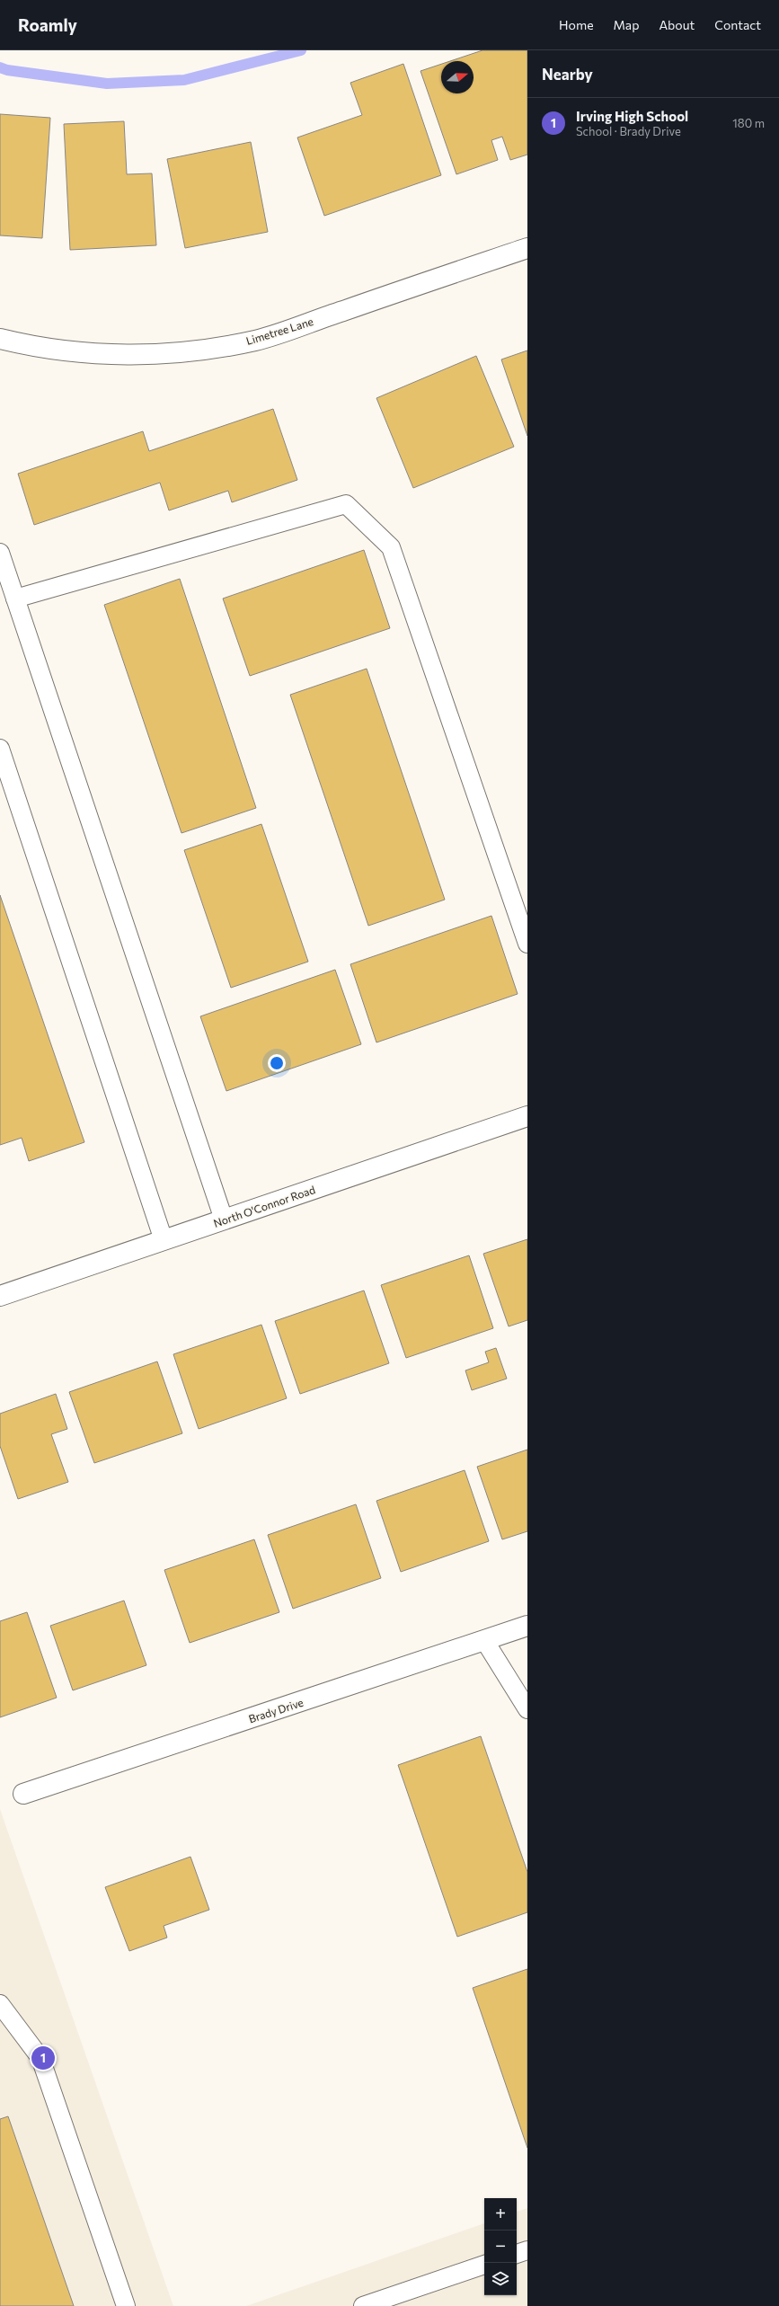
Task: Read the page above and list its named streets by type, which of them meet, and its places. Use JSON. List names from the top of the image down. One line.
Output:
{"streets":{"street":["Limetree Lane","North O'Connor Road","Brady Drive"]},"north":"right","page":{"header":"Roamly","nav":["Home","Map","About","Contact"],"heading":"Nearby","list":[{"mark":"1","name":"Irving High School","note":"School · Brady Drive","value":"180 m"}],"pins":"1","map_buttons":["+","−"]}}
